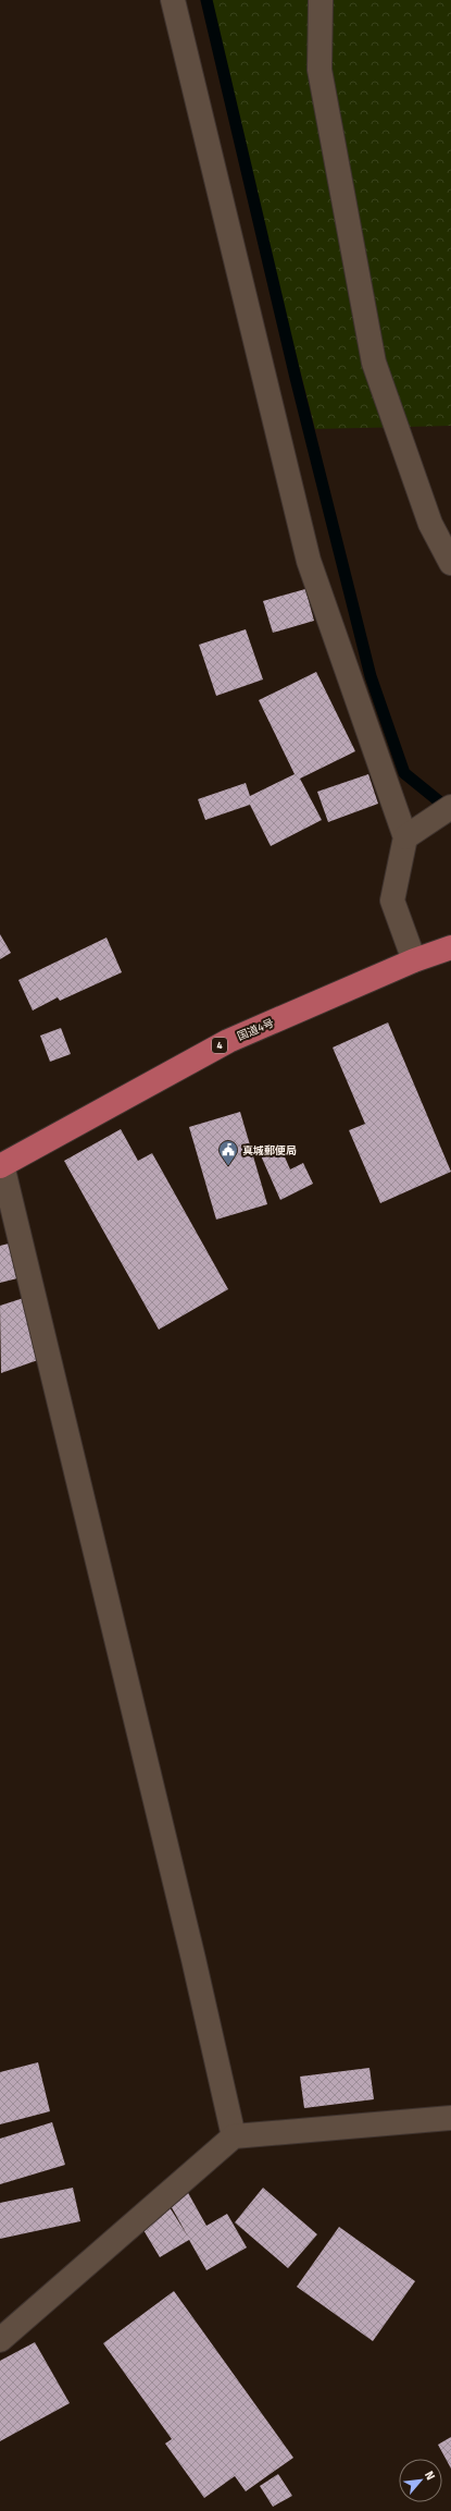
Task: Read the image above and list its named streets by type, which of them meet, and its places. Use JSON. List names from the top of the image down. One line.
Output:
{"streets":{"highway":["国道4号","4"]},"places":{"public building":["真城郵便局"]},"north":"top right"}
